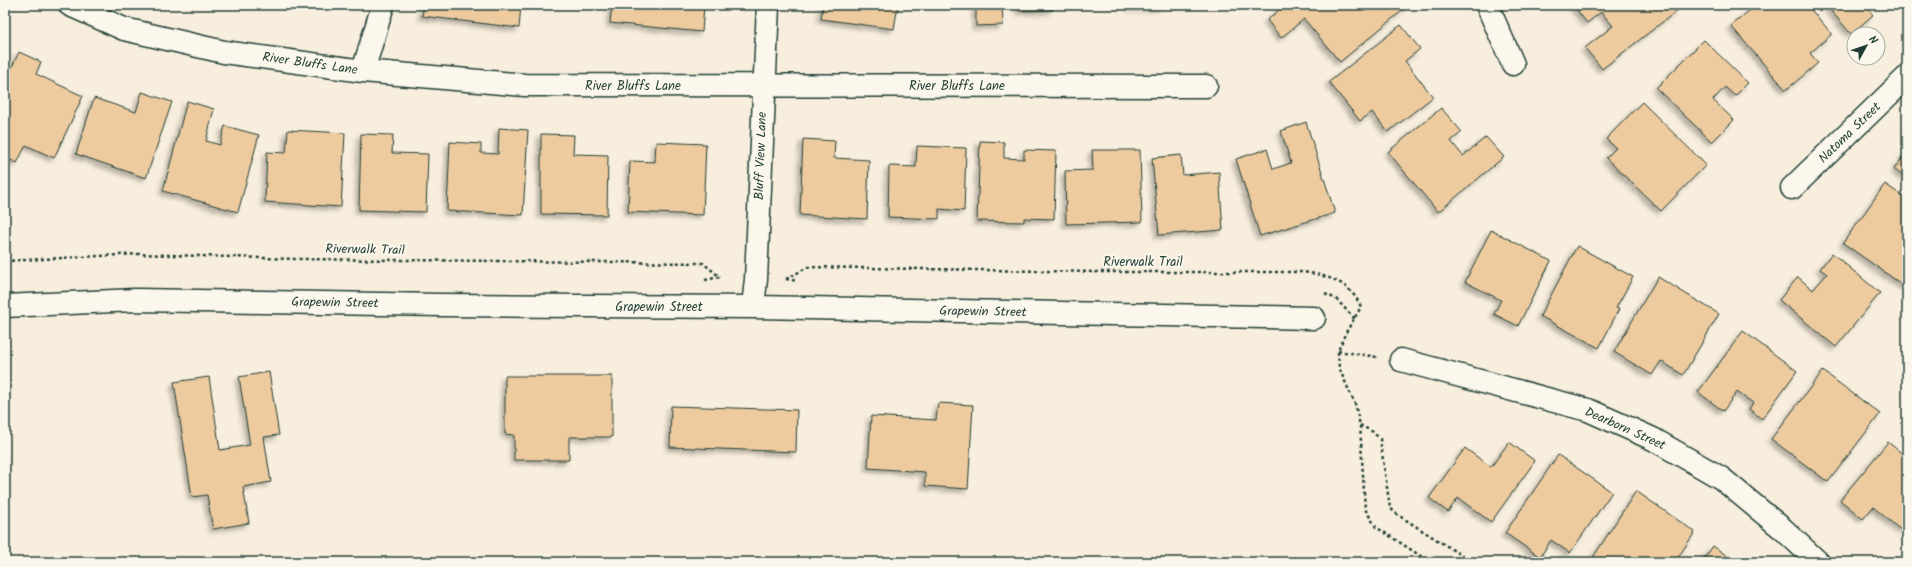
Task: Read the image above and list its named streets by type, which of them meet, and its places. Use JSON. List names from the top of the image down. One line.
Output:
{"streets":{"street":["River Bluffs Lane","Natoma Street","Bluff View Lane","Grapewin Street","Dearborn Street"],"path":["Riverwalk Trail"]},"crossings":[["River Bluffs Lane","Bluff View Lane"],["Bluff View Lane","Grapewin Street"]],"north":"top right"}
